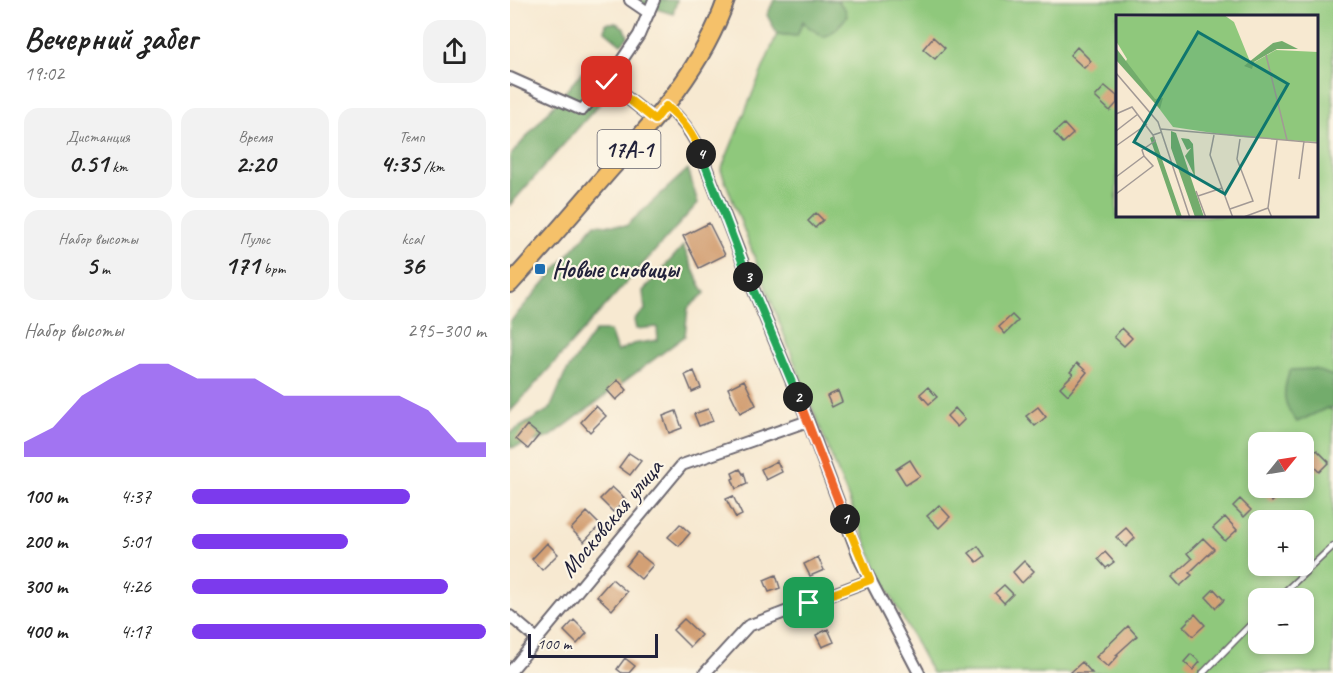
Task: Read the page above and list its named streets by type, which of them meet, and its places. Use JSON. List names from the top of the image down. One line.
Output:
{"streets":{"main road":["17А-1"],"street":["Московская улица"]},"places":{"transit":["Новые сновицы"]},"scale_bar":"100 m","north":"top right","page":{"heading":["Вечерний забег","19:02"],"stats":[["Дистанция","0.51 km"],["Время","2:20"],["Темп","4:35 /km"],["Набор высоты","5 m"],["Пульс","171 bpm"],["kcal","36"]],"pins":["4","3","2","1"],"chart":["Набор высоты","295–300 m"],"map_buttons":["+","−"],"list":[{"name":"100 m","note":"4:37"},{"name":"200 m","note":"5:01"},{"name":"300 m","note":"4:26"},{"name":"400 m","note":"4:17"}],"scale":"100 m"}}
